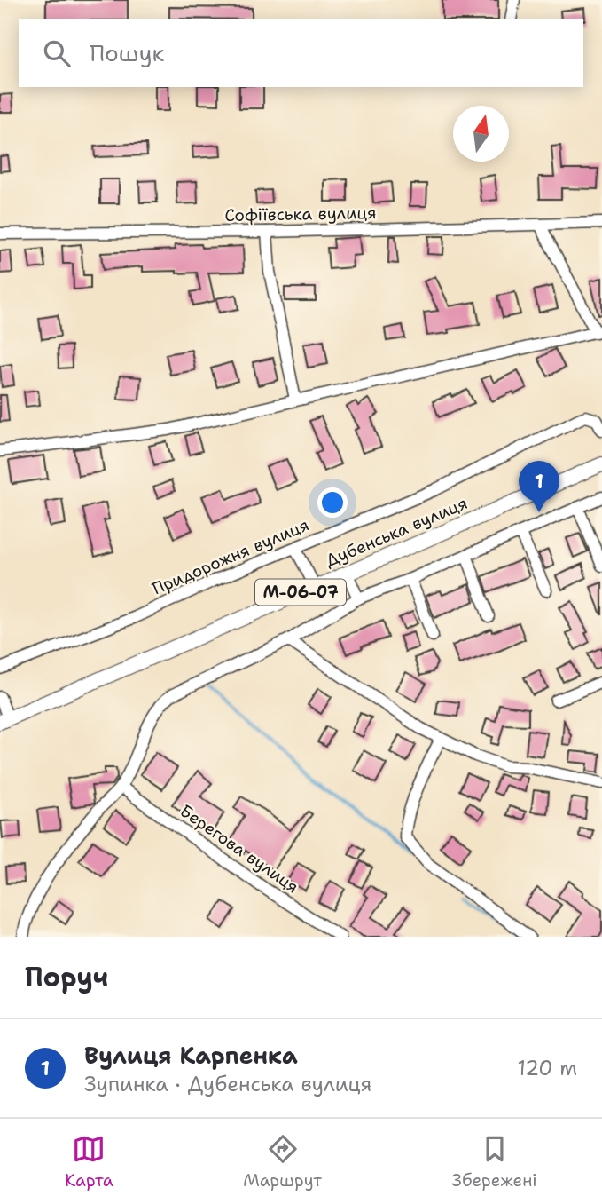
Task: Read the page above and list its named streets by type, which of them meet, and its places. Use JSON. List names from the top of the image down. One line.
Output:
{"streets":{"main road":["Дубенська вулиця","М-06-07"],"street":["Софіївська вулиця","Придорожня вулиця","Берегова вулиця"]},"north":"top","page":{"search":"Пошук","pins":"1","heading":"Поруч","list":[{"mark":"1","name":"Вулиця Карпенка","note":"Зупинка · Дубенська вулиця","value":"120 m"}],"nav":["Карта","Маршрут","Збережені"]}}
